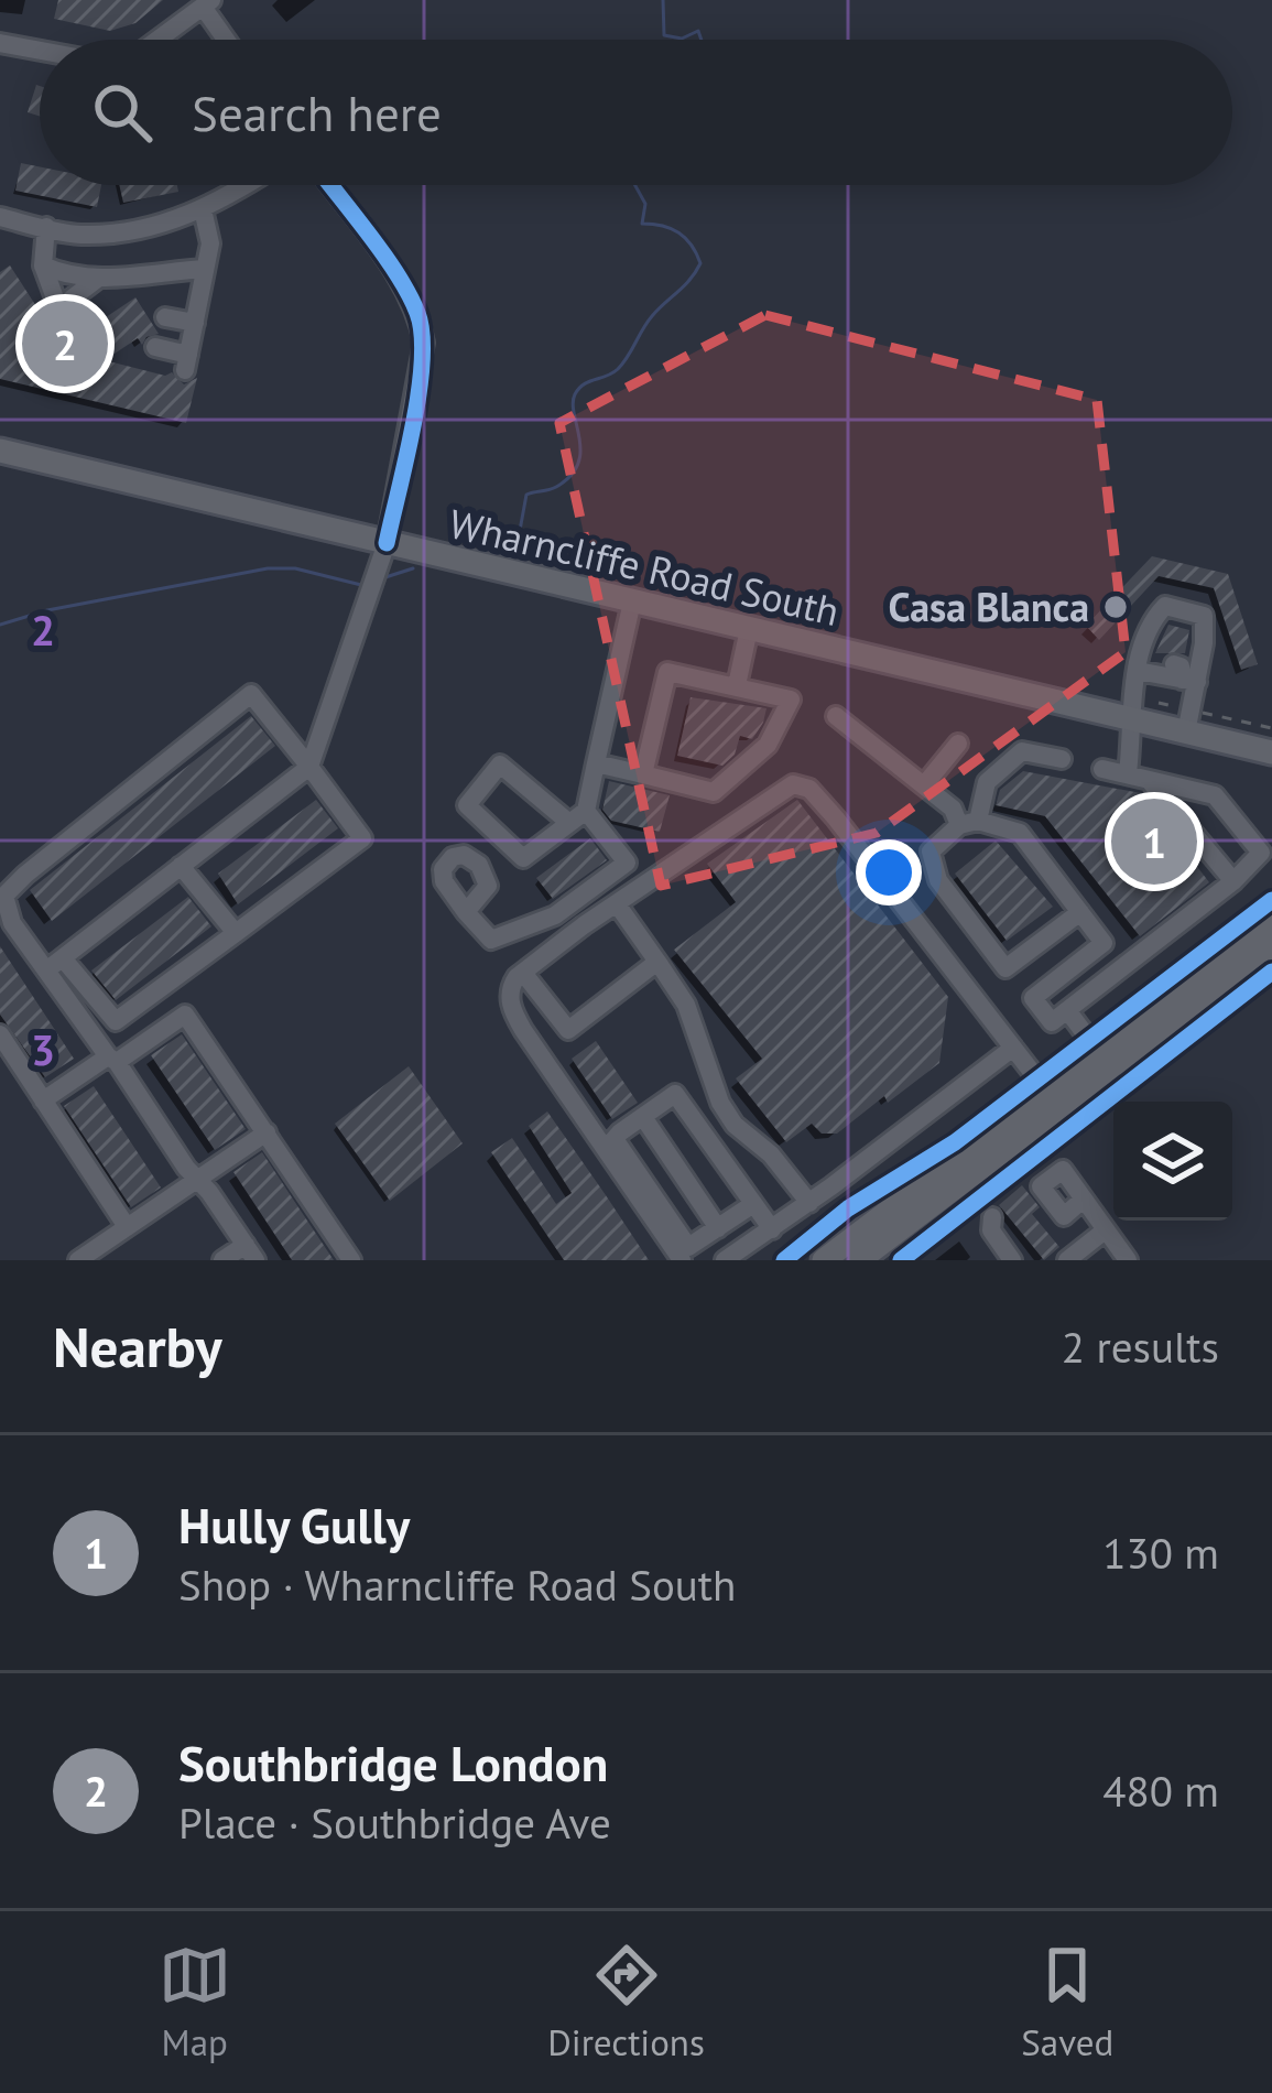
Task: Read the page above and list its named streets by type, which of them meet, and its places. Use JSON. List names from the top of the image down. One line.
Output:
{"streets":{"main road":["Wharncliffe Road South"]},"places":["Casa Blanca"],"page":{"search":"Search here","pins":["2","1"],"heading":["Nearby","2 results"],"list":[{"mark":"1","name":"Hully Gully","note":"Shop · Wharncliffe Road South","value":"130 m"},{"mark":"2","name":"Southbridge London","note":"Place · Southbridge Ave","value":"480 m"}],"nav":["Map","Directions","Saved"]},"grid":{"rows":["2","3"]}}
